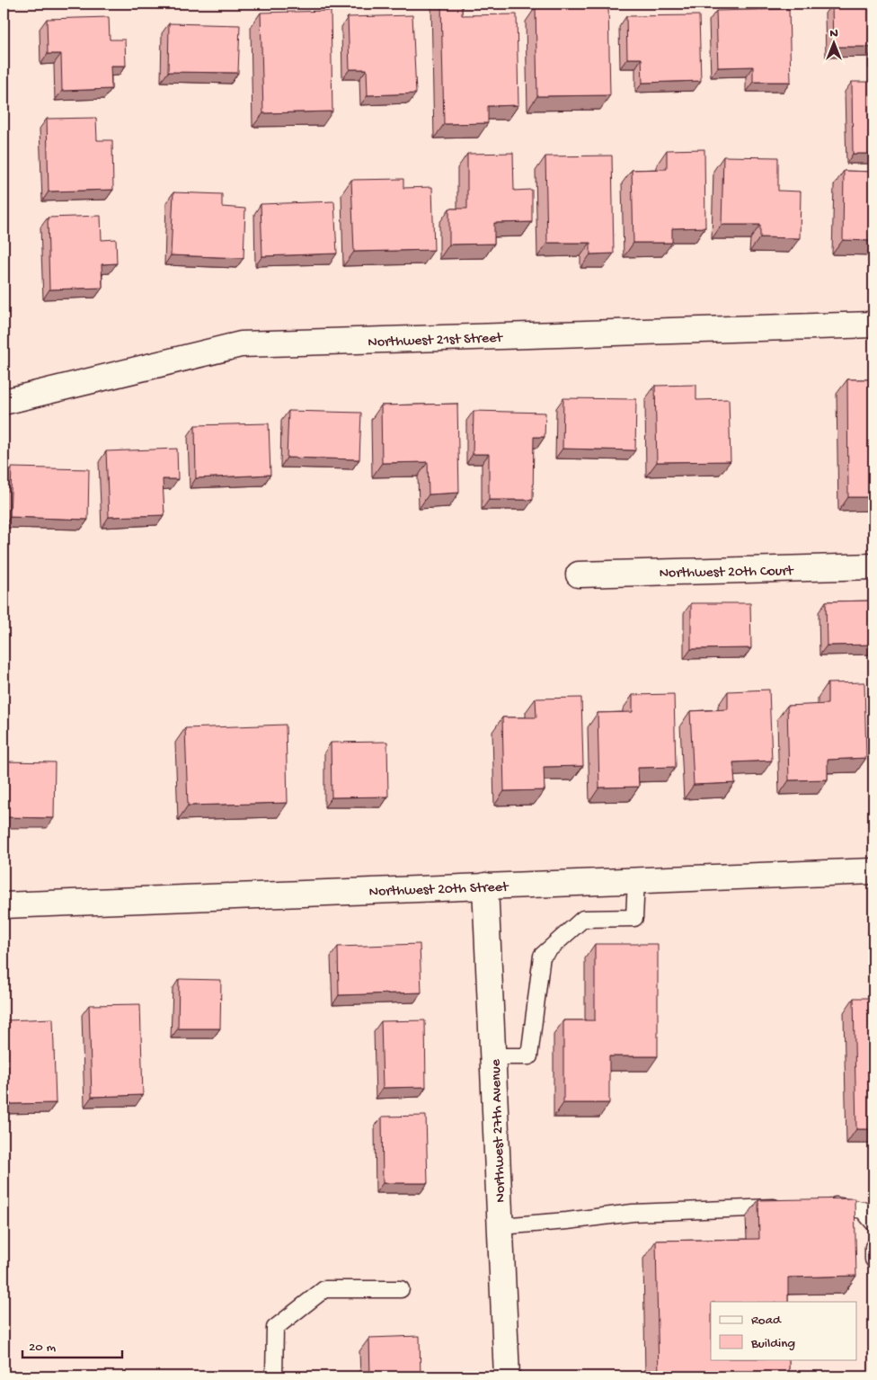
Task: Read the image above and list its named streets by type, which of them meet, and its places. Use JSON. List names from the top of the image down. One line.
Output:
{"streets":{"street":["Northwest 21st Street","Northwest 20th Court","Northwest 20th Street","Northwest 27th Avenue"]},"crossings":[["Northwest 20th Street","Northwest 27th Avenue"]],"legend":["Road","Building"],"scale_bar":"20 m","north":"top"}
